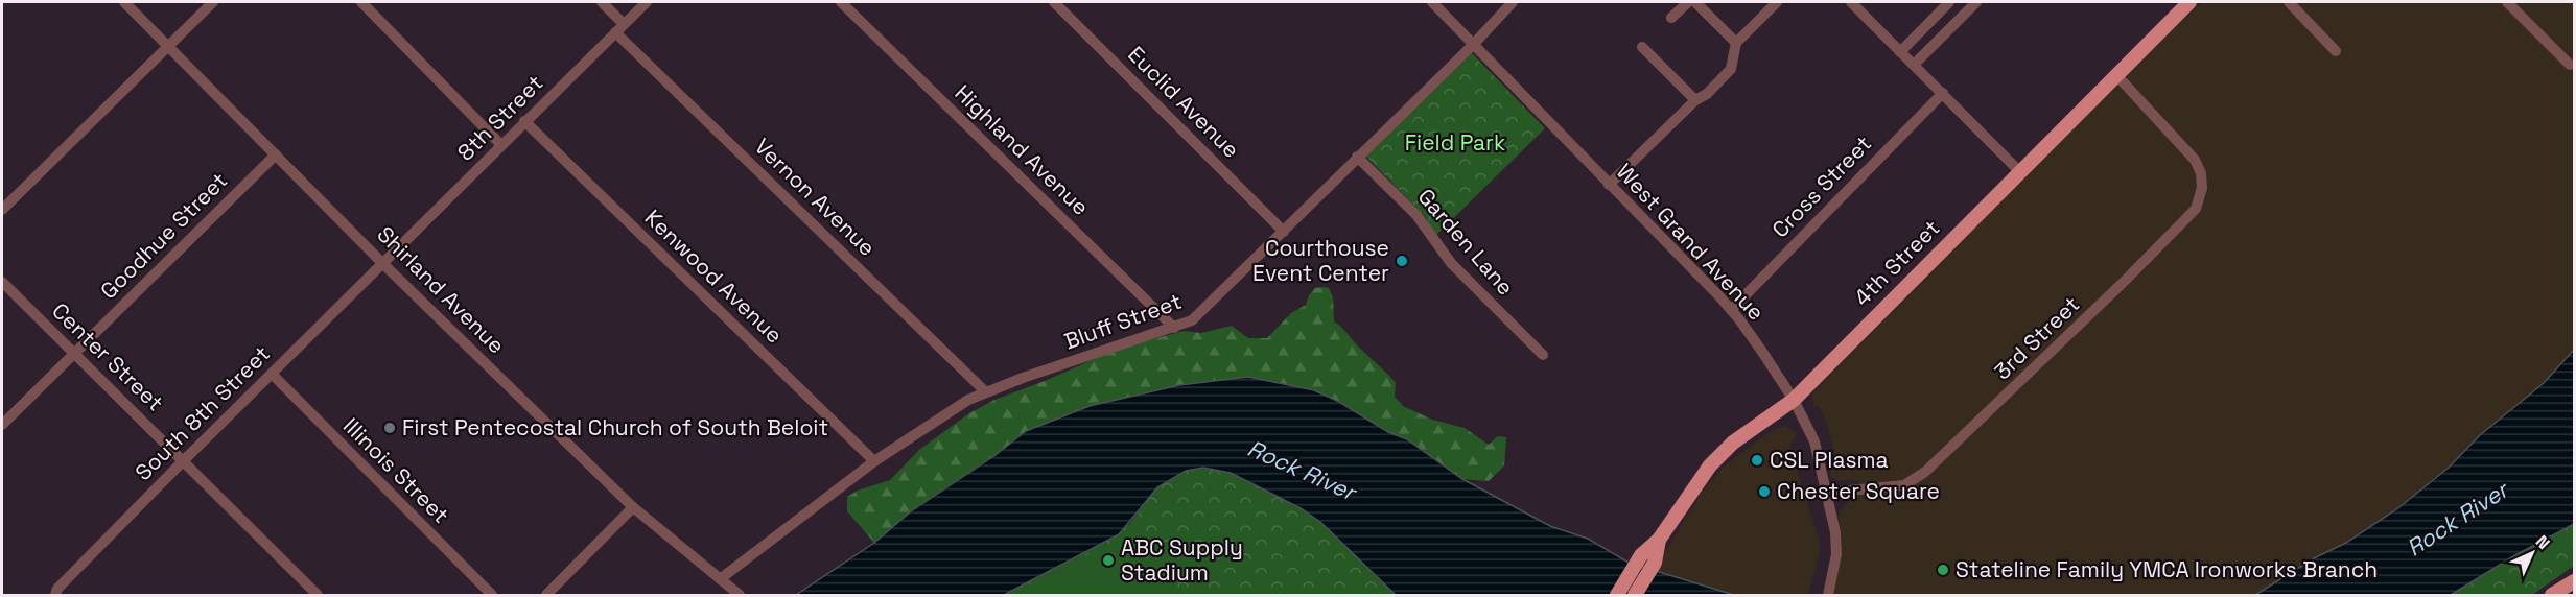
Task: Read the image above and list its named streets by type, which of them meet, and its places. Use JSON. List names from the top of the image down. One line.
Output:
{"streets":{"main road":["4th Street"],"street":["Euclid Avenue","8th Street","Highland Avenue","Cross Street","Vernon Avenue","Goodhue Street","Garden Lane","West Grand Avenue","Kenwood Avenue","Shirland Avenue","Bluff Street","3rd Street","Center Street","South 8th Street","Illinois Street"]},"crossings":[["Euclid Avenue","Bluff Street"],["8th Street","Vernon Avenue"],["8th Street","Kenwood Avenue"],["8th Street","Shirland Avenue"],["8th Street","South 8th Street"],["Highland Avenue","Bluff Street"],["Cross Street","West Grand Avenue"],["Vernon Avenue","Bluff Street"],["Goodhue Street","Shirland Avenue"],["Goodhue Street","Center Street"],["Garden Lane","Bluff Street"],["West Grand Avenue","4th Street"],["West Grand Avenue","Bluff Street"],["West Grand Avenue","3rd Street"],["4th Street","3rd Street"],["Kenwood Avenue","Bluff Street"],["Shirland Avenue","Bluff Street"],["Shirland Avenue","South 8th Street"],["Center Street","South 8th Street"],["South 8th Street","Illinois Street"]],"water":["Rock River"],"parks":["Field Park"],"places":["Courthouse Event Center","First Pentecostal Church of South Beloit","CSL Plasma","Chester Square","ABC Supply Stadium","Stateline Family YMCA Ironworks Branch"],"north":"top right"}
